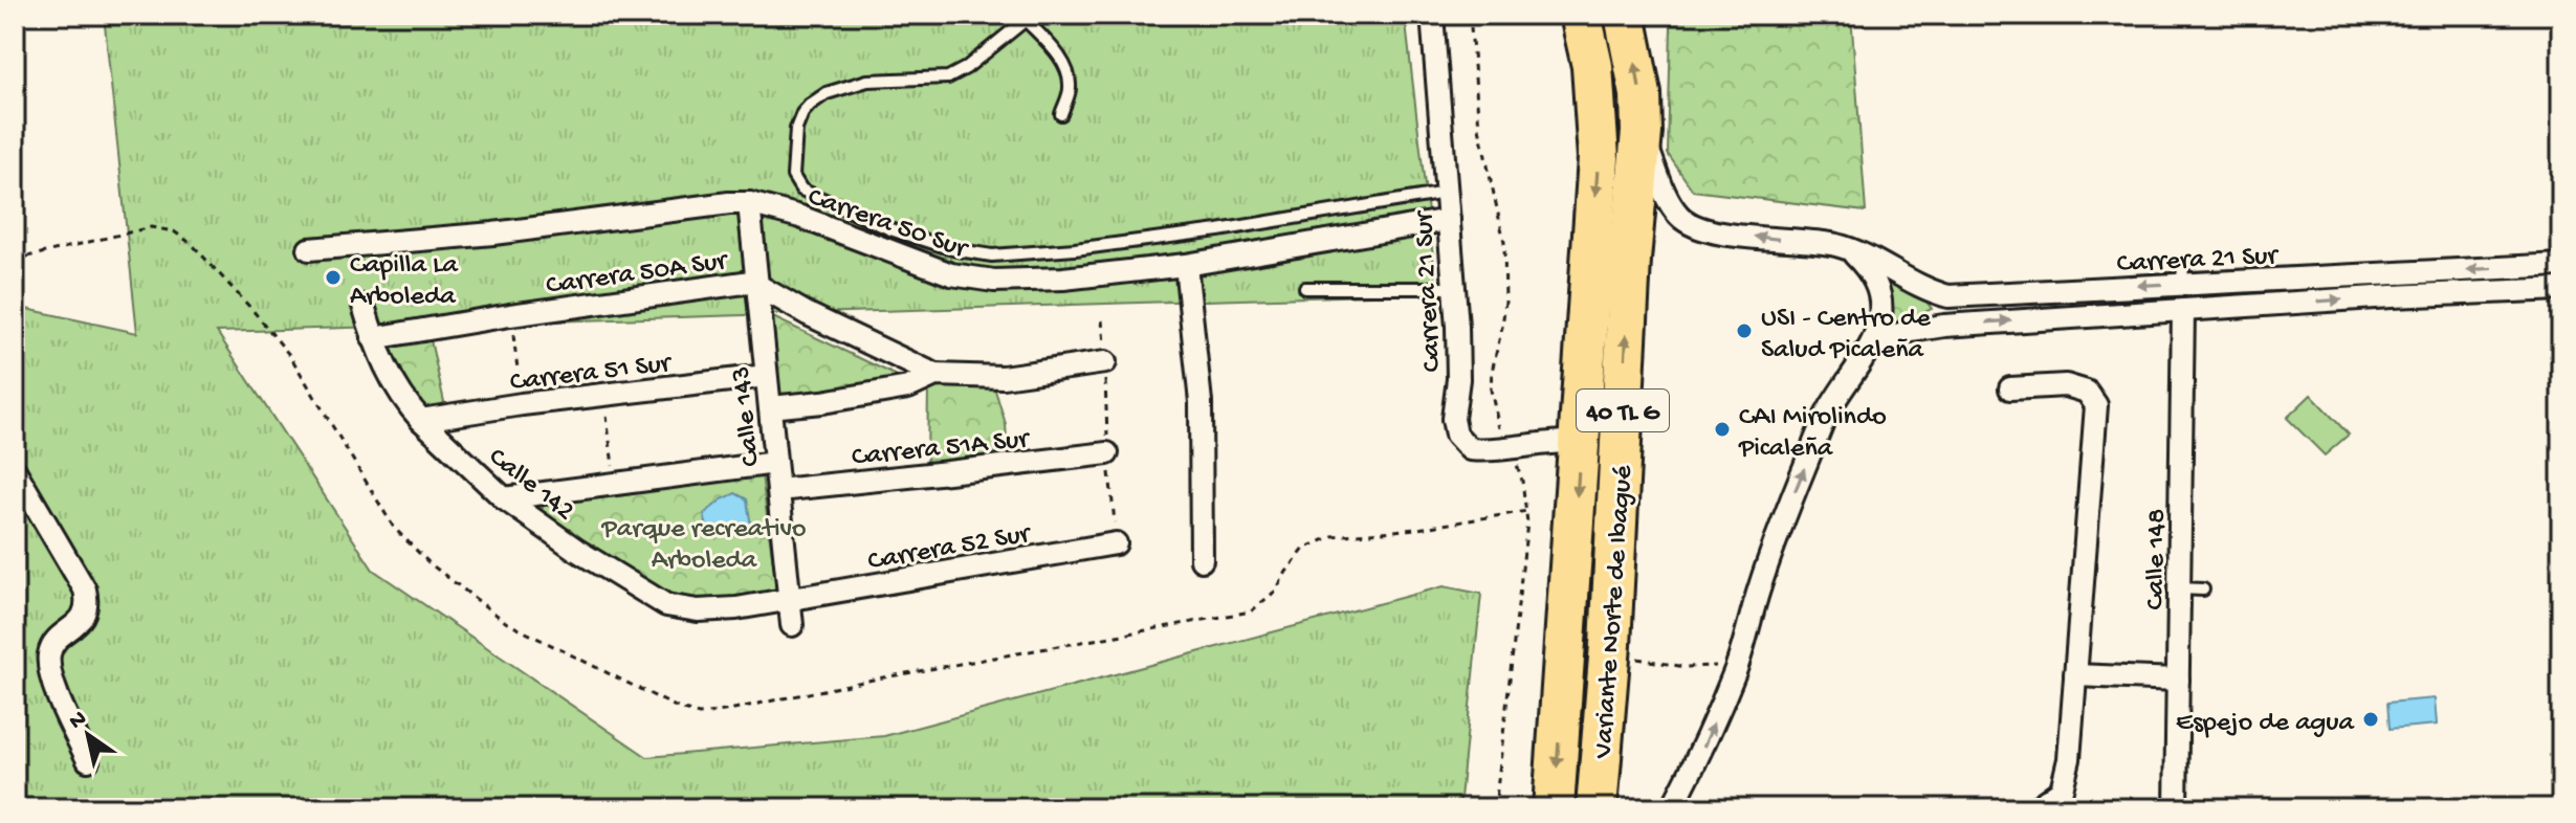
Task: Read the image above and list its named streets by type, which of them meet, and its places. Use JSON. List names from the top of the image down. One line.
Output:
{"streets":{"highway":["40 TL G","Variante Norte de Ibagué"],"street":["Carrera 50 Sur","Carrera 21 Sur","Carrera 50A Sur","Carrera 51 Sur","Calle 143","Carrera 51A Sur","Calle 142","Carrera 52 Sur","Calle 148"]},"crossings":[["Carrera 50 Sur","Carrera 21 Sur"],["Carrera 50 Sur","Calle 143"],["Carrera 21 Sur","Calle 148"],["Carrera 21 Sur","Variante Norte de Ibagué"],["Carrera 50A Sur","Calle 143"],["Carrera 50A Sur","Calle 142"],["Carrera 51 Sur","Calle 143"],["Carrera 51 Sur","Calle 142"],["Calle 143","Carrera 51A Sur"],["Calle 143","Calle 142"],["Calle 143","Carrera 52 Sur"],["Calle 142","Carrera 52 Sur"]],"parks":["Parque recreativo Arboleda"],"places":["Capilla La Arboleda","USI - Centro de Salud Picaleña","CAI Mirolindo Picaleña","Espejo de agua"],"north":"top left"}
